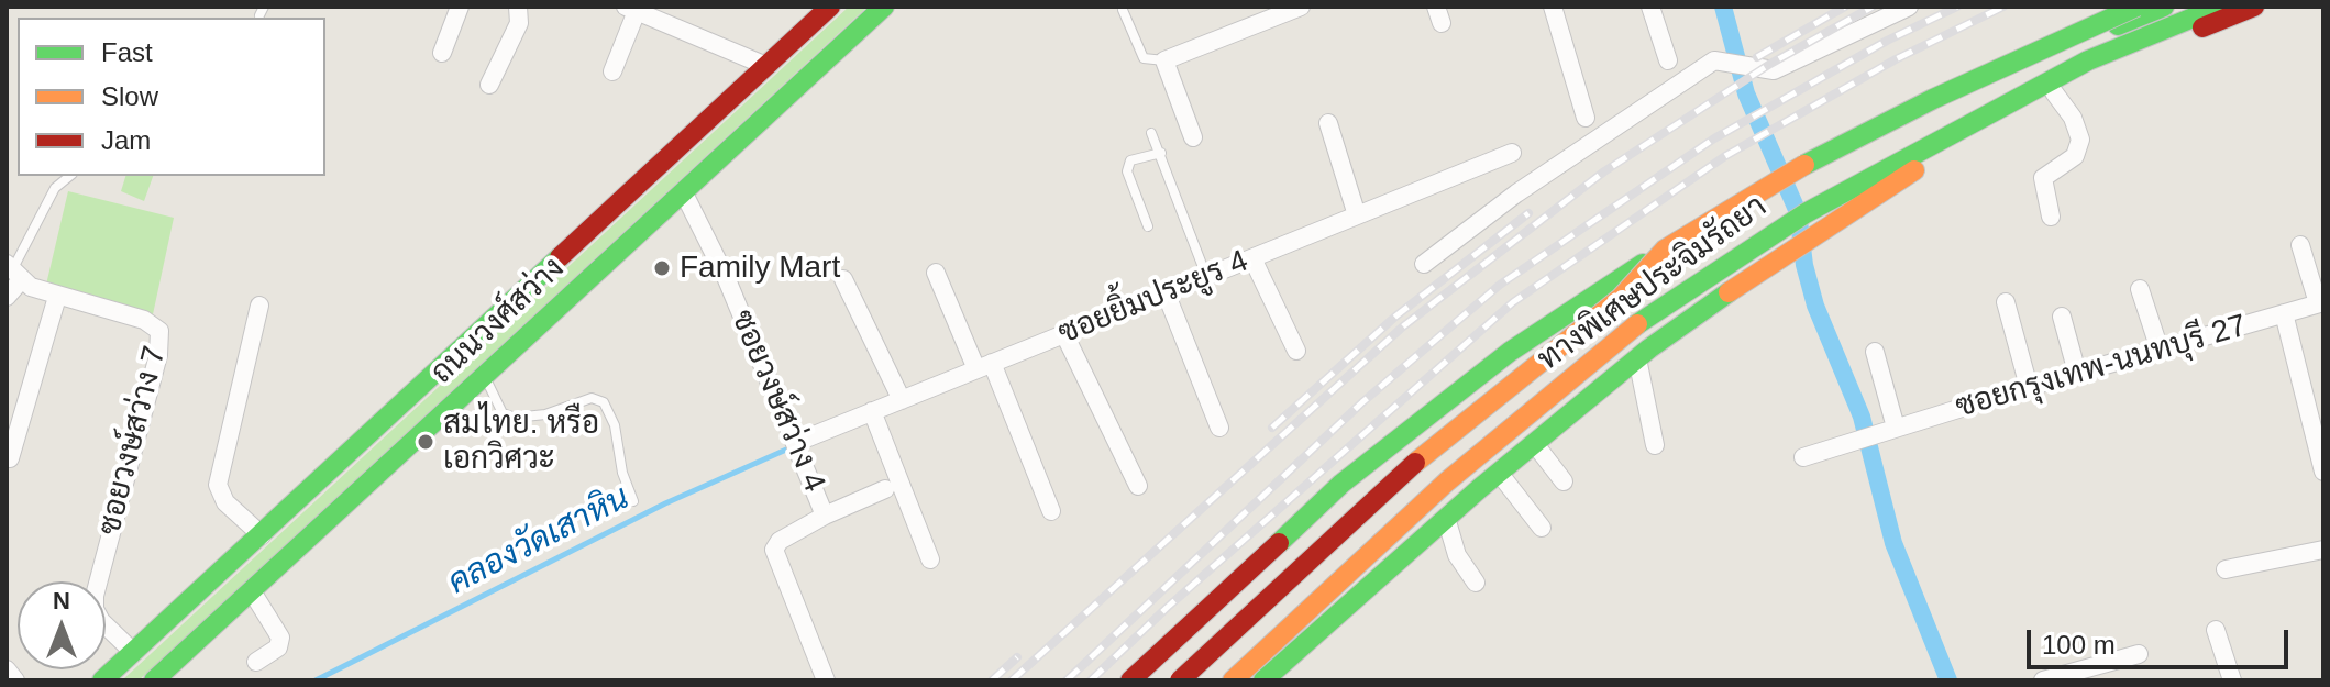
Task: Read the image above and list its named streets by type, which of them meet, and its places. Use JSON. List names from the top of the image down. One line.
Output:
{"streets":{"main road":["ทางพิเศษประจิมรัถยา","ถนนวงศ์สว่าง"],"street":["ซอยยิ้มประยูร 4","ซอยกรุงเทพ-นนทบุรี 27","ซอยวงษ์สว่าง 4","ซอยวงษ์สว่าง 7"]},"crossings":[["ซอยยิ้มประยูร 4","ซอยวงษ์สว่าง 4"],["ถนนวงศ์สว่าง","ซอยวงษ์สว่าง 4"],["ถนนวงศ์สว่าง","ซอยวงษ์สว่าง 7"]],"water":["คลองวัดเสาหิน"],"places":["Family Mart","สมไทย. หรือ เอกวิศวะ"],"legend":["Fast","Slow","Jam"],"scale_bar":"100 m","north":"top"}
